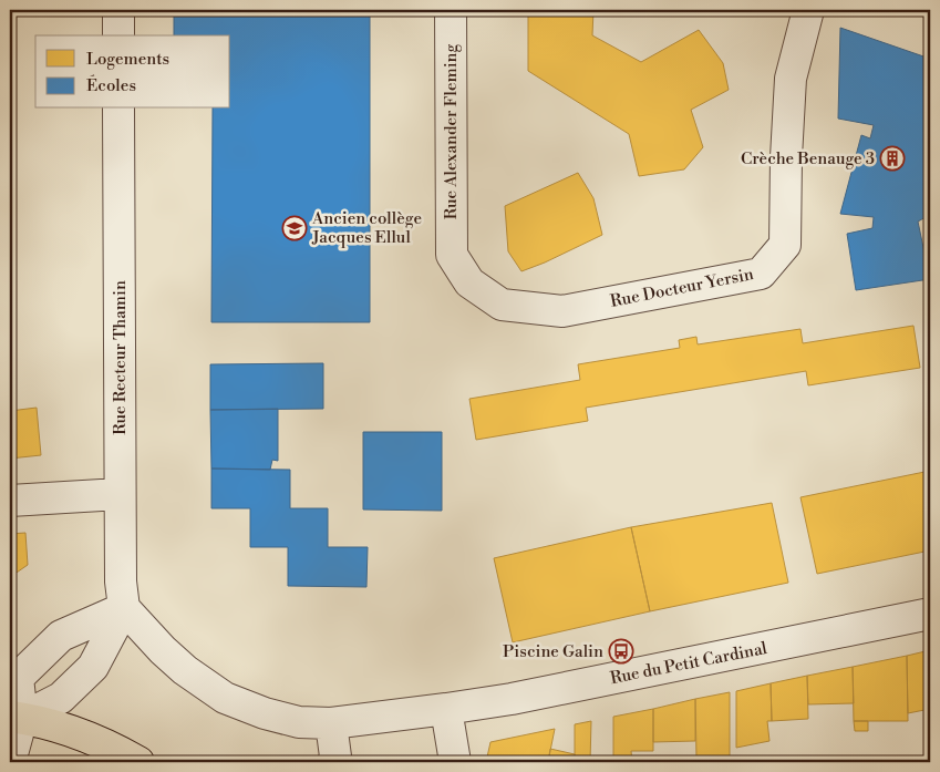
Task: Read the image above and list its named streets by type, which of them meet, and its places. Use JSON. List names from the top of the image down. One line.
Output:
{"streets":{"street":["Rue Alexander Fleming","Rue Docteur Yersin","Rue Recteur Thamin","Rue du Petit Cardinal"]},"crossings":[["Rue Alexander Fleming","Rue Docteur Yersin"],["Rue Recteur Thamin","Rue du Petit Cardinal"]],"places":{"building":["Crèche Benauge 3"],"school or university":["Ancien collège Jacques Ellul"],"bus stop":["Piscine Galin"]},"legend":["Logements","Écoles"]}
